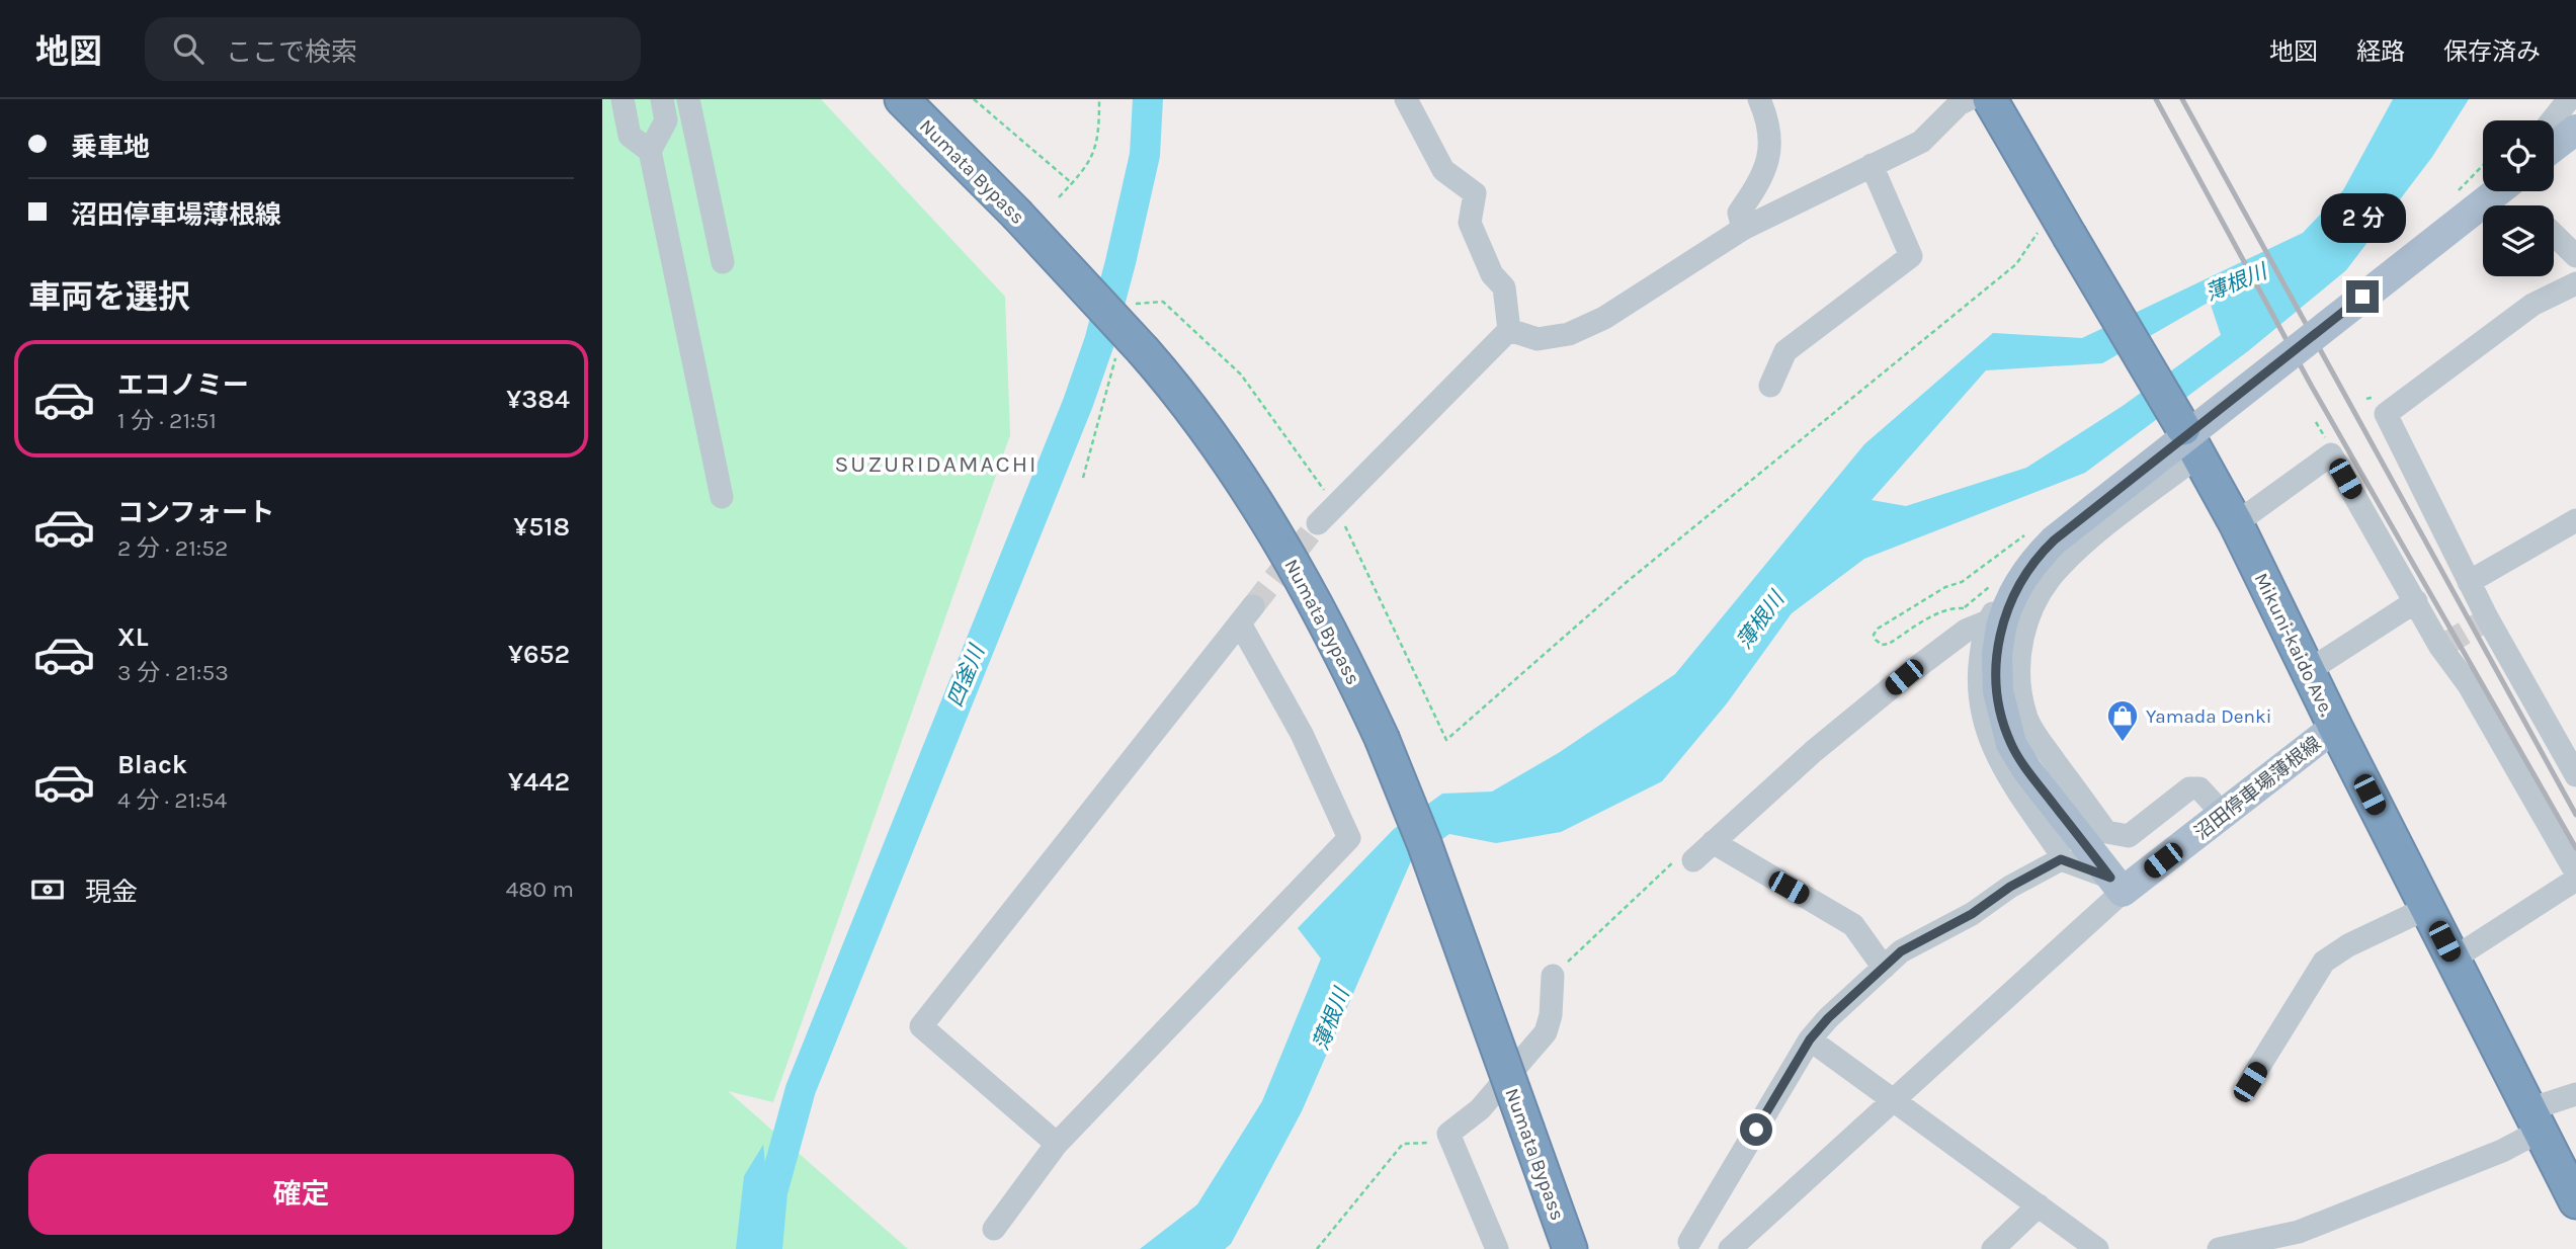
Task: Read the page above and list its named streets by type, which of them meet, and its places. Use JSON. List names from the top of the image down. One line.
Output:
{"streets":{"highway":["Numata Bypass","Mikuni-kaido Ave."],"main road":["沼田停車場薄根線"]},"crossings":[["Mikuni-kaido Ave.","沼田停車場薄根線"]],"districts":["SUZURIDAMACHI"],"water":["薄根川","四釜川"],"places":{"shop":["Yamada Denki"]},"page":{"header":"地図","search":"ここで検索","nav":["地図","経路","保存済み"],"banner":["乗車地","沼田停車場薄根線"],"bubble":"2 分","heading":"車両を選択","list":[{"name":"エコノミー","note":"1 分 · 21:51","value":"¥384"},{"name":"コンフォート","note":"2 分 · 21:52","value":"¥518"},{"name":"XL","note":"3 分 · 21:53","value":"¥652"},{"name":"Black","note":"4 分 · 21:54","value":"¥442"}],"pay":["現金","480 m"],"buttons":"確定"}}
